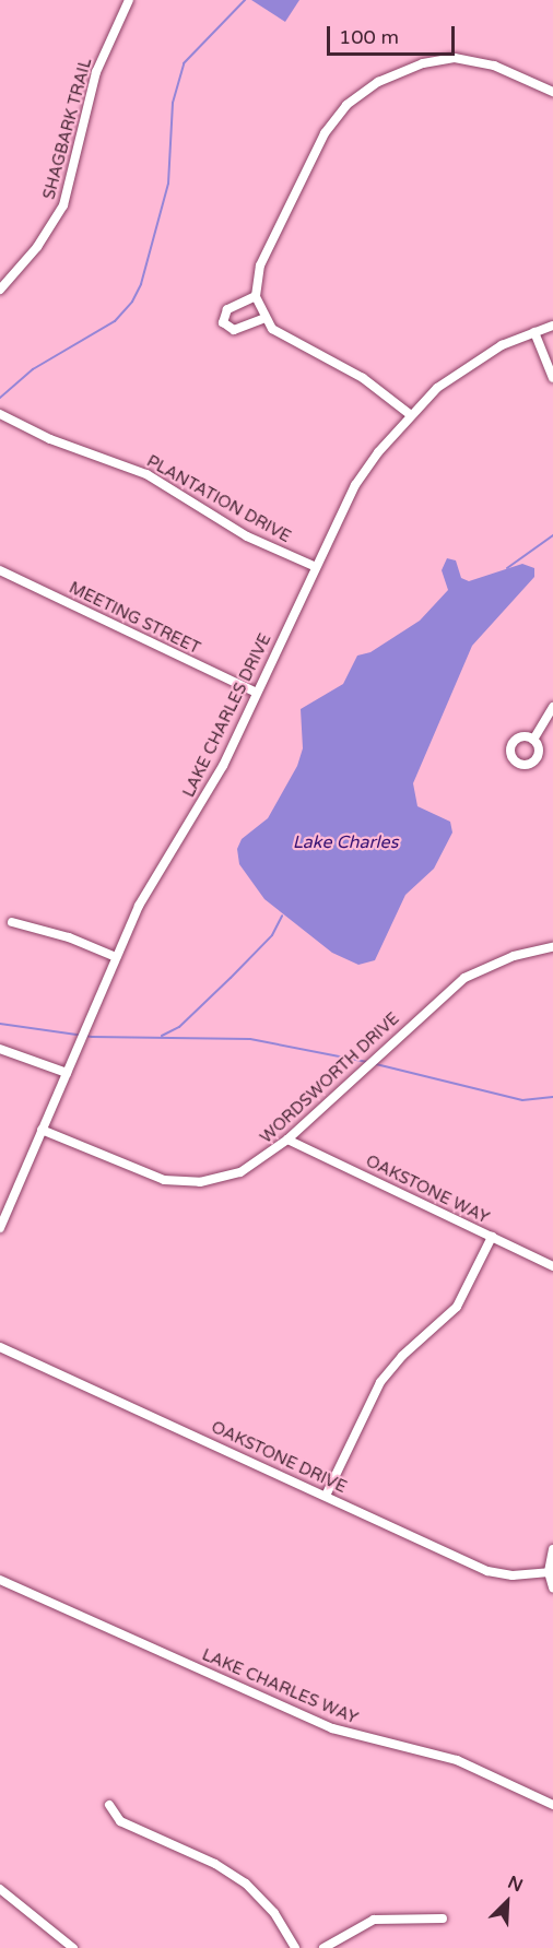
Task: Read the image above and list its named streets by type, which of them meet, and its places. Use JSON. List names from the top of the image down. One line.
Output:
{"streets":{"street":["SHAGBARK TRAIL","PLANTATION DRIVE","MEETING STREET","LAKE CHARLES DRIVE","WORDSWORTH DRIVE","OAKSTONE WAY","OAKSTONE DRIVE","LAKE CHARLES WAY"]},"crossings":[["PLANTATION DRIVE","LAKE CHARLES DRIVE"],["MEETING STREET","LAKE CHARLES DRIVE"],["LAKE CHARLES DRIVE","WORDSWORTH DRIVE"],["WORDSWORTH DRIVE","OAKSTONE WAY"]],"water":["Lake Charles"],"scale_bar":"100 m","north":"top right"}
